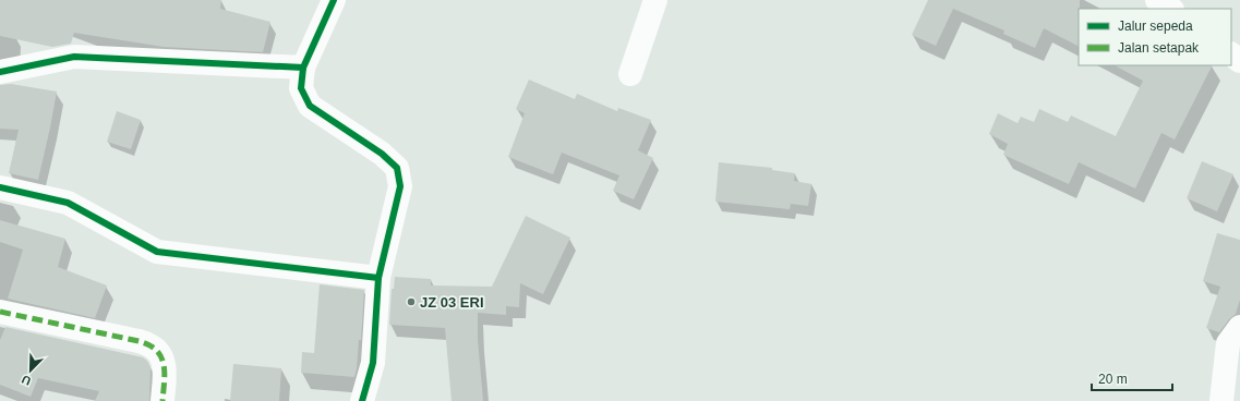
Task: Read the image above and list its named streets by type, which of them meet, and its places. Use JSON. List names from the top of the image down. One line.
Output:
{"places":["JZ 03 ERI"],"legend":["Jalur sepeda","Jalan setapak"],"scale_bar":"20 m","north":"bottom left"}
